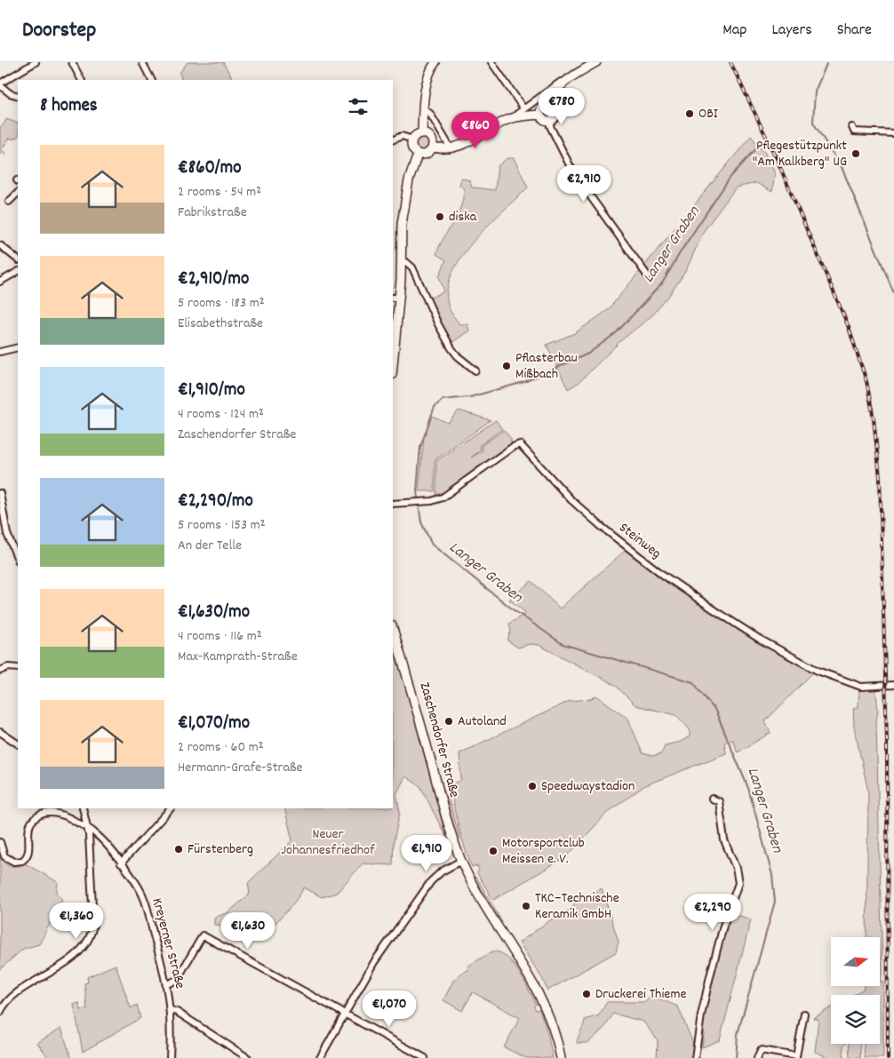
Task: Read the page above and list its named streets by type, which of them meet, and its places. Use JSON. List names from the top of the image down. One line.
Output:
{"streets":{"street":["Steinweg","Zaschendorfer Straße","Kreyerner Straße"]},"water":["Langer Graben"],"parks":["Neuer Johannesfriedhof"],"places":["OBI","Pflegestützpunkt \"Am Kalkberg\" UG","diska","Pflasterbau Mißbach","Autoland","Speedwaystadion","Fürstenberg","Motorsportclub Meissen e. V.","TKC–Technische Keramik GmbH","Druckerei Thieme"],"north":"right","page":{"header":"Doorstep","nav":["Map","Layers","Share"],"heading":"8 homes","price":["€780","€860","€2,910","€1,910","€2,290","€1,360","€1,630","€1,070"],"list":[{"name":"€860/mo","note":"2 rooms · 54 m² · Fabrikstraße"},{"name":"€2,910/mo","note":"5 rooms · 183 m² · Elisabethstraße"},{"name":"€1,910/mo","note":"4 rooms · 124 m² · Zaschendorfer Straße"},{"name":"€2,290/mo","note":"5 rooms · 153 m² · An der Telle"},{"name":"€1,630/mo","note":"4 rooms · 116 m² · Max-Kamprath-Straße"},{"name":"€1,070/mo","note":"2 rooms · 60 m² · Hermann-Grafe-Straße"}]}}
